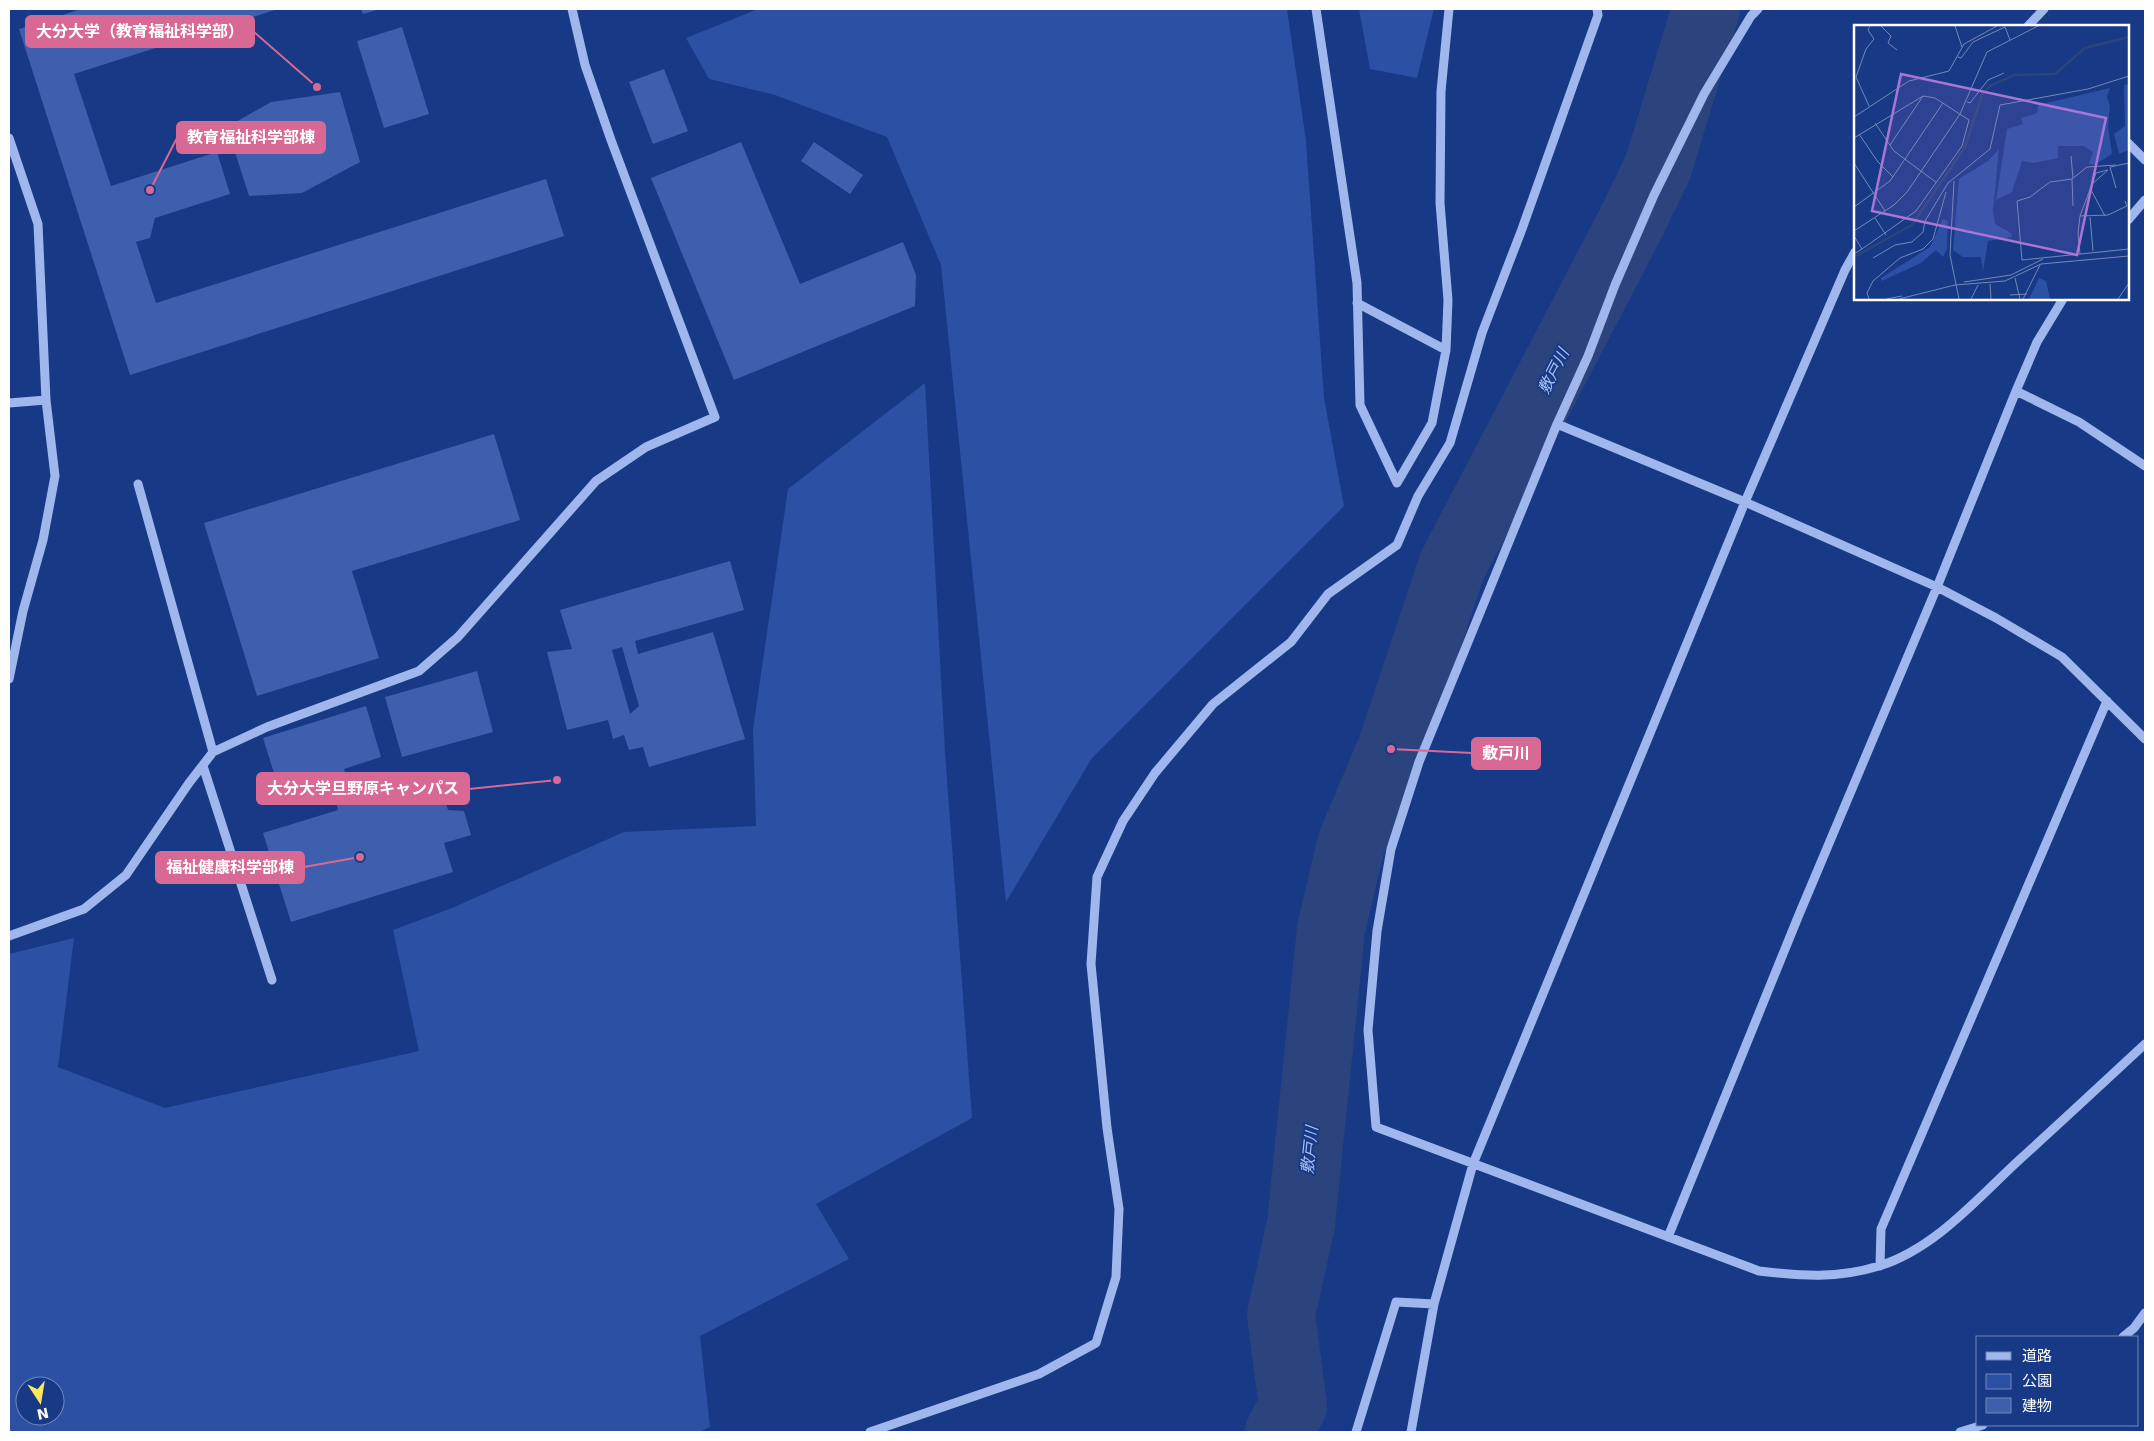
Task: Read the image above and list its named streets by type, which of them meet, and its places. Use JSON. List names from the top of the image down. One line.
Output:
{"water":["敷戸川"],"places":["大分大学（教育福祉科学部）","教育福祉科学部棟","敷戸川","大分大学旦野原キャンパス","福祉健康科学部棟"],"legend":["道路","公園","建物"],"north":"bottom"}
